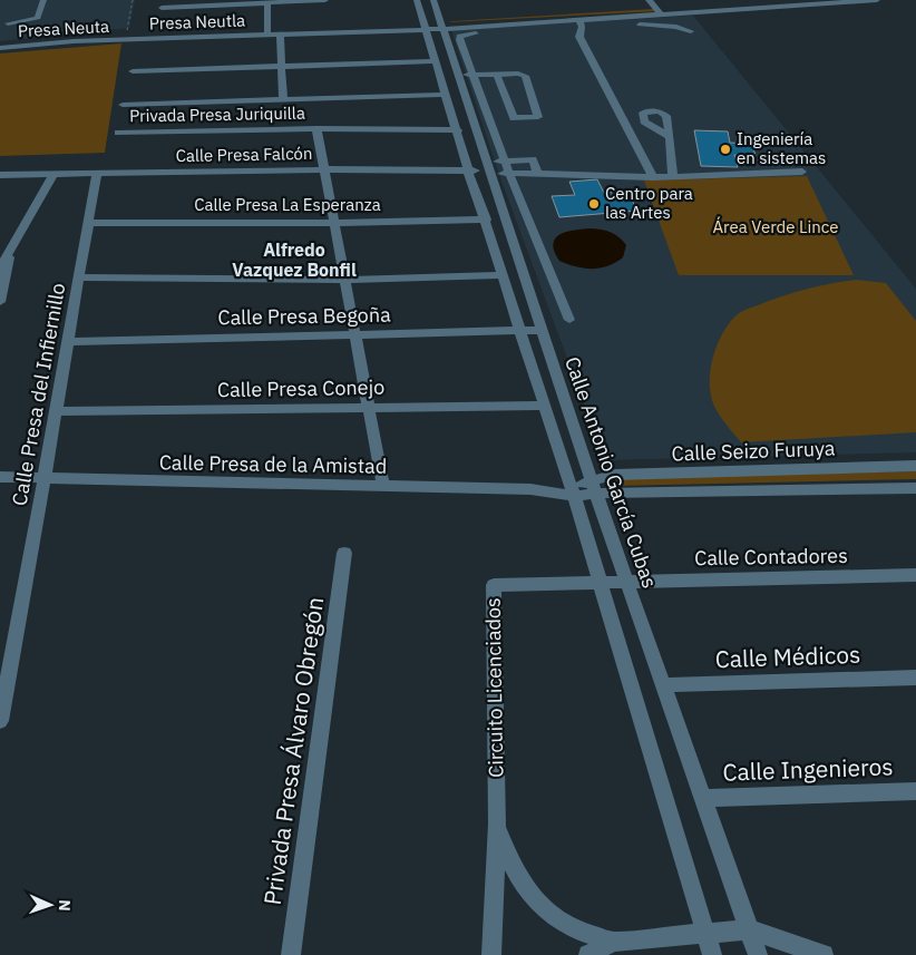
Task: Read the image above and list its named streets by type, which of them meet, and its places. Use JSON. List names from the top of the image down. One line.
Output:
{"streets":{"street":["Presa Neutla","Presa Neuta","Privada Presa Juriquilla","Calle Presa Falcón","Calle Presa La Esperanza","Calle Presa Begoña","Calle Presa Conejo","Calle Presa del Infiernillo","Calle Seizo Furuya","Calle Presa de la Amistad","Calle Antonio García Cubas","Calle Contadores","Calle Médicos","Circuito Licenciados","Privada Presa Álvaro Obregón","Calle Ingenieros"]},"crossings":[["Presa Neutla","Presa Neuta"],["Presa Neutla","Calle Antonio García Cubas"],["Privada Presa Juriquilla","Calle Antonio García Cubas"],["Calle Presa Falcón","Calle Presa del Infiernillo"],["Calle Presa Falcón","Calle Antonio García Cubas"],["Calle Presa La Esperanza","Calle Presa del Infiernillo"],["Calle Presa La Esperanza","Calle Antonio García Cubas"],["Calle Presa Begoña","Calle Presa del Infiernillo"],["Calle Presa Begoña","Calle Antonio García Cubas"],["Calle Presa Conejo","Calle Presa del Infiernillo"],["Calle Presa Conejo","Calle Antonio García Cubas"],["Calle Presa del Infiernillo","Calle Presa de la Amistad"],["Calle Seizo Furuya","Calle Presa de la Amistad"],["Calle Seizo Furuya","Calle Antonio García Cubas"],["Calle Presa de la Amistad","Calle Antonio García Cubas"],["Calle Antonio García Cubas","Calle Contadores"],["Calle Antonio García Cubas","Calle Médicos"],["Calle Antonio García Cubas","Circuito Licenciados"],["Calle Antonio García Cubas","Calle Ingenieros"],["Calle Contadores","Circuito Licenciados"]],"districts":["Alfredo Vazquez Bonfil"],"parks":["Área Verde Lince"],"places":["Ingeniería en sistemas","Centro para las Artes"],"north":"right"}
